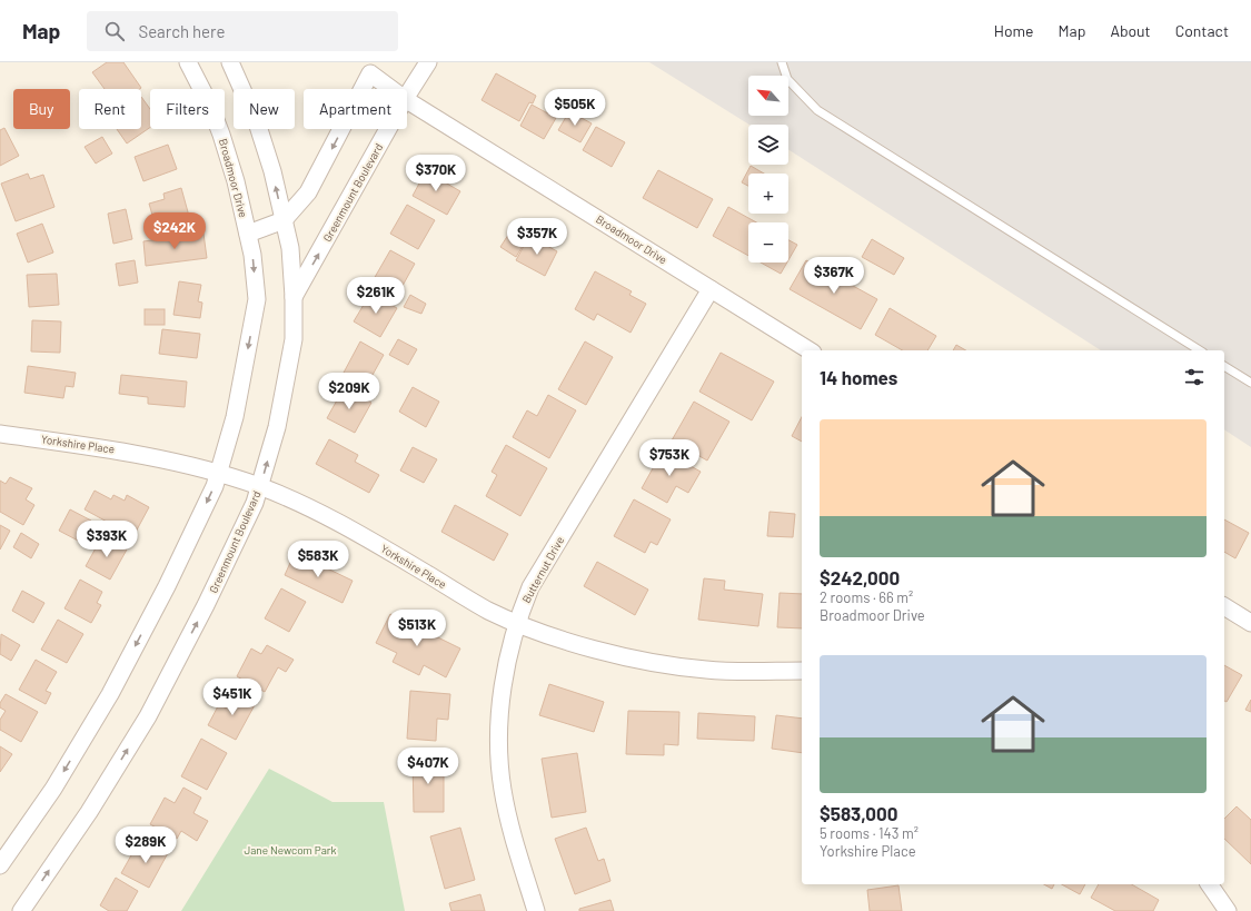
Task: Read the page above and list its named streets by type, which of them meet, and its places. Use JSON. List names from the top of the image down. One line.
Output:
{"streets":{"street":["Broadmoor Drive","Greenmount Boulevard","Yorkshire Place","Butternut Drive"]},"crossings":[["Broadmoor Drive","Yorkshire Place"],["Broadmoor Drive","Butternut Drive"],["Greenmount Boulevard","Yorkshire Place"],["Yorkshire Place","Butternut Drive"]],"parks":["Jane Newcom Park"],"north":"top left","page":{"header":"Map","search":"Search here","nav":["Home","Map","About","Contact"],"map_buttons":["+","−"],"price":["$505K","$370K","$242K","$357K","$367K","$261K","$209K","$753K","$393K","$583K","$513K","$451K","$407K","$289K"],"chip":["Buy","Rent","Filters","New","Apartment"],"heading":"14 homes","list":[{"name":"$242,000","note":"2 rooms · 66 m² · Broadmoor Drive"},{"name":"$583,000","note":"5 rooms · 143 m² · Yorkshire Place"}]}}
